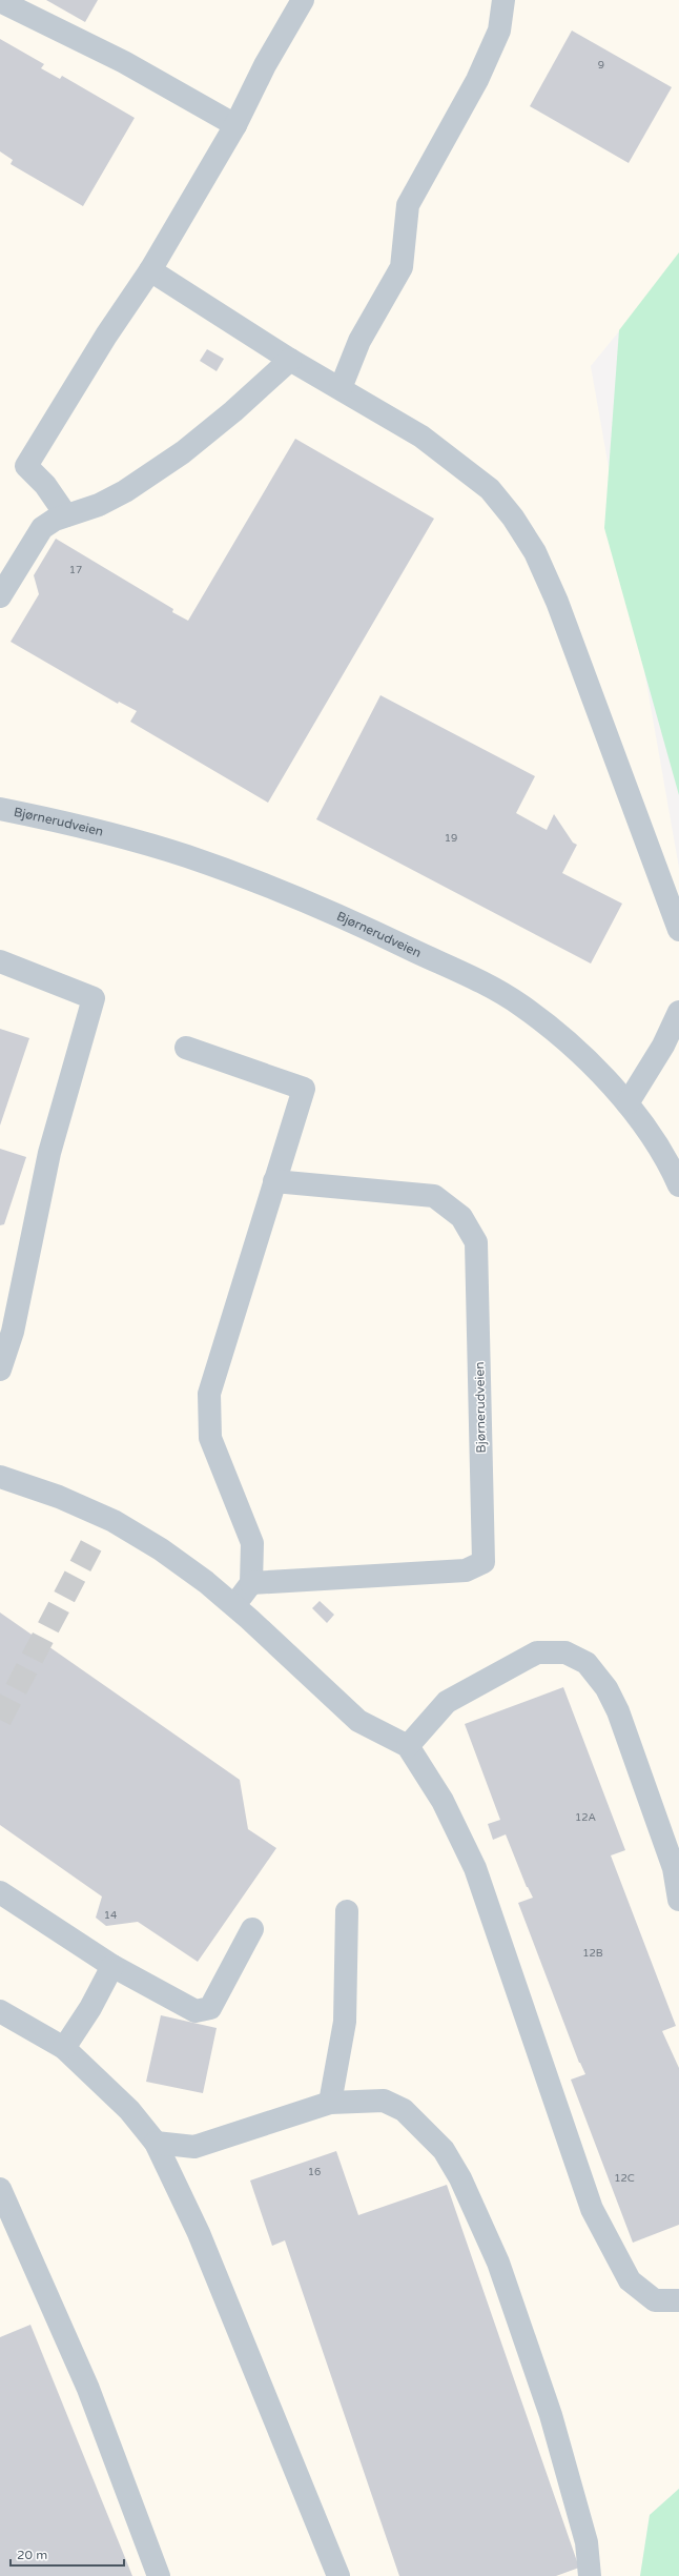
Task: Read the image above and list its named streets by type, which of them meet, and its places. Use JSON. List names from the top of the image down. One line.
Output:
{"streets":{"street":["Bjørnerudveien"]},"house_numbers":["9","17","19","12A","14","12B","16","12C"],"scale_bar":"20 m"}
